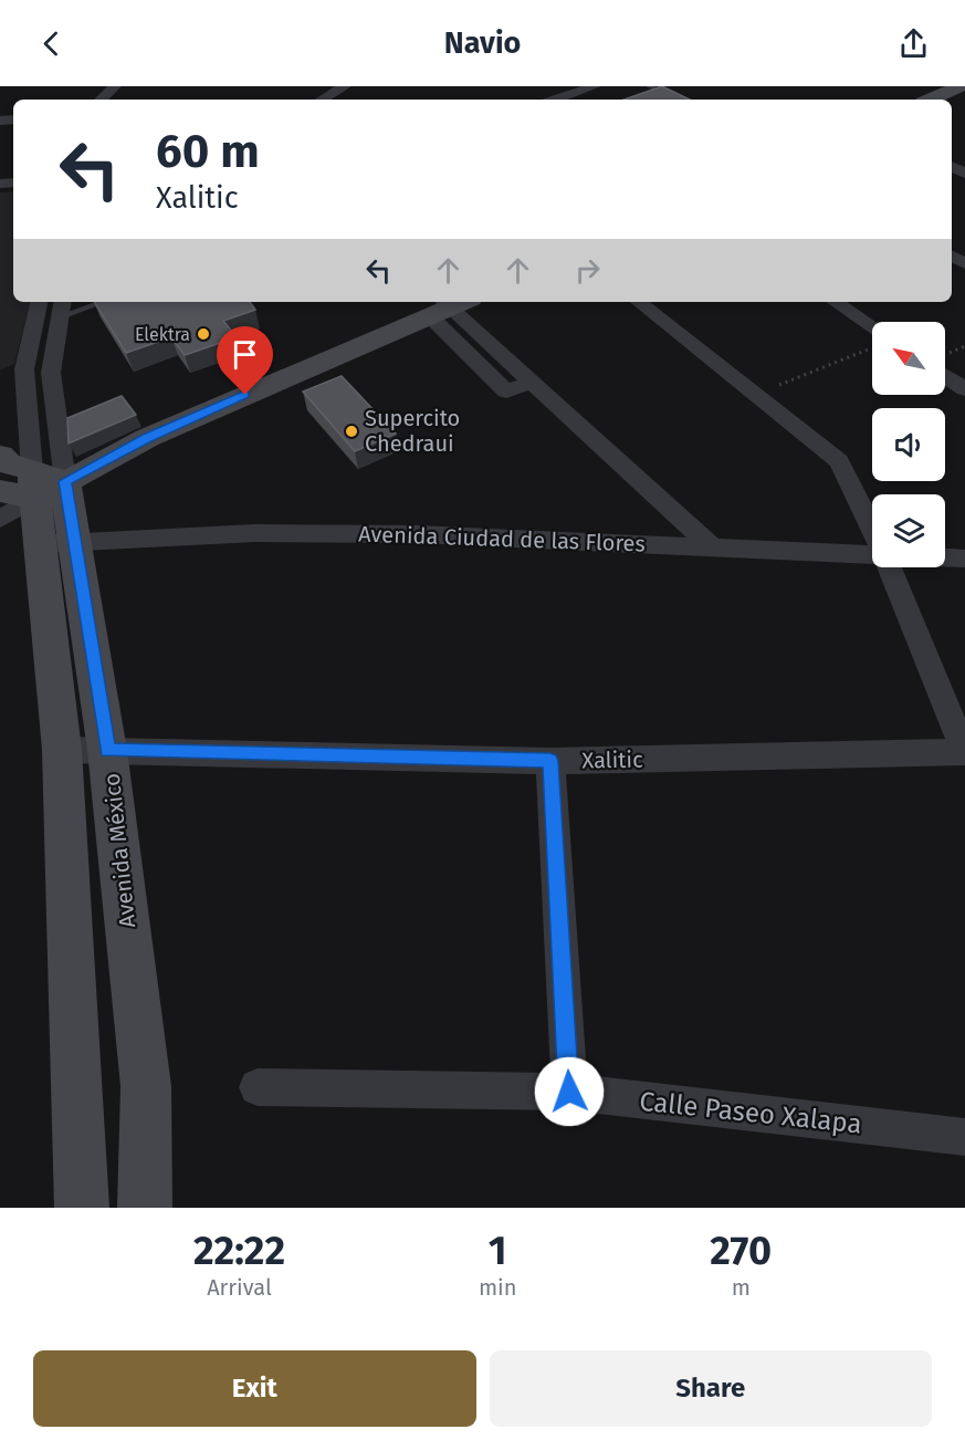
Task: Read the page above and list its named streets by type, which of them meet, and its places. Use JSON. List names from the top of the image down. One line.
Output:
{"streets":{"main road":["Avenida México"],"street":["Avenida Ciudad de las Flores","Xalitic","Calle Paseo Xalapa"]},"crossings":[["Avenida Ciudad de las Flores","Avenida México"],["Xalitic","Avenida México"]],"places":["Elektra","Supercito Chedraui"],"north":"top left","page":{"header":"Navio","turn":["60 m","Xalitic"],"eta":["22:22","Arrival","1","min","270","m"],"buttons":["Exit","Share"]}}
